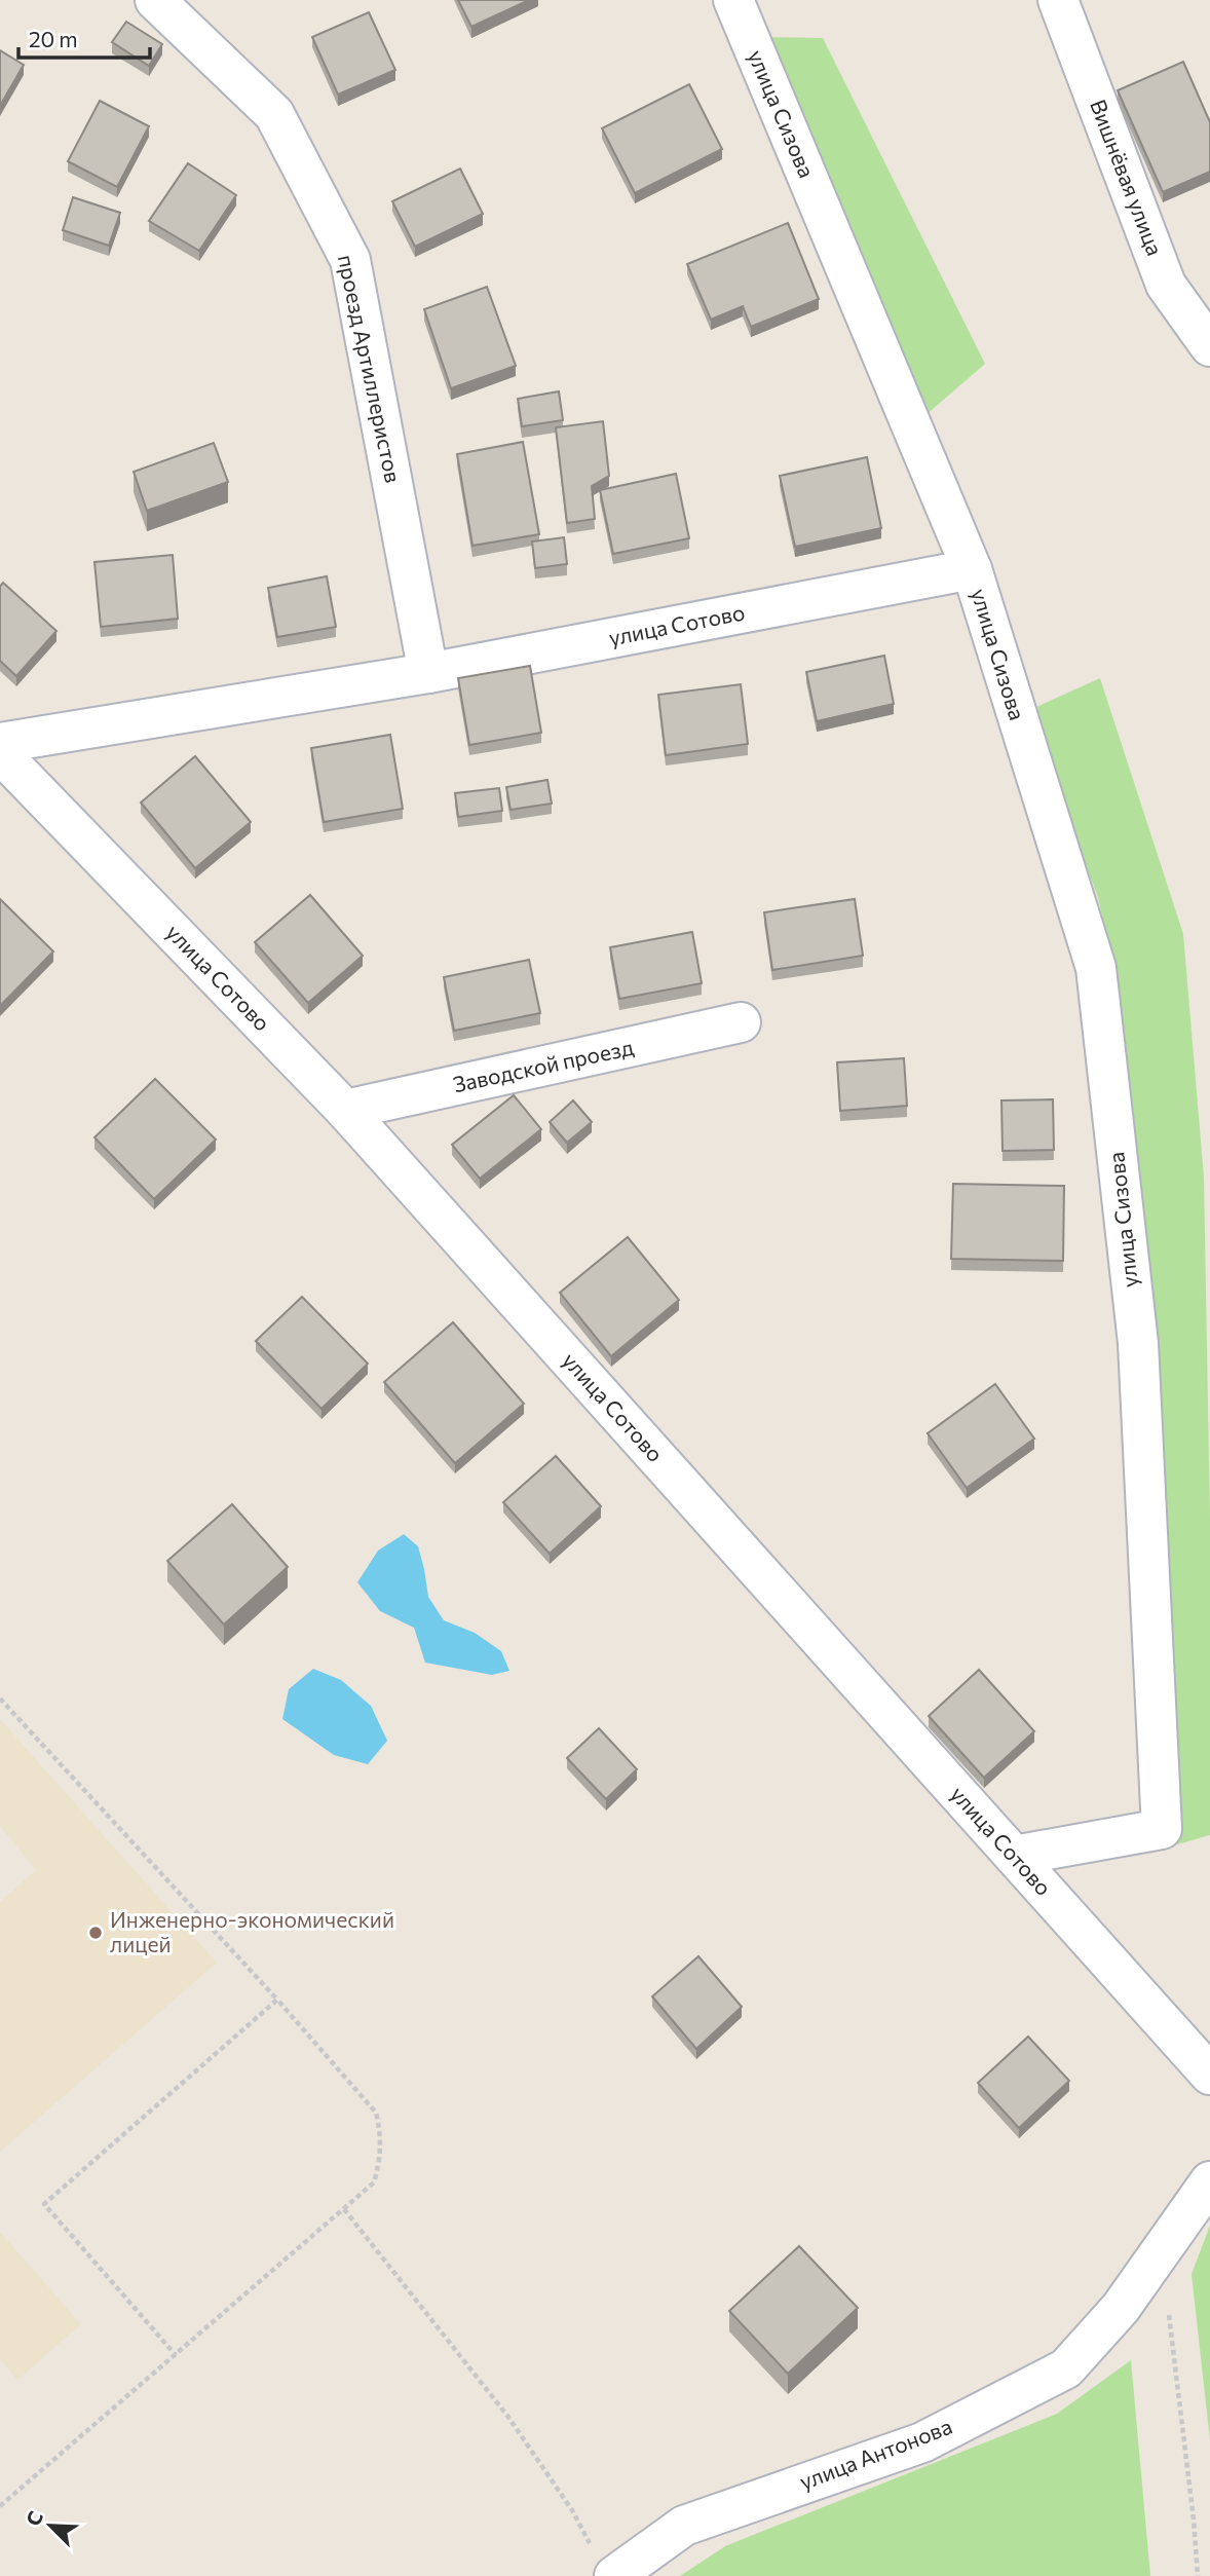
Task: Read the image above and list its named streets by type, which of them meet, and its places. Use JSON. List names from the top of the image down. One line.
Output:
{"streets":{"street":["улица Сизова","Вишнёвая улица","проезд Артиллеристов","улица Сотово","Заводской проезд","улица Антонова"]},"crossings":[["улица Сизова","улица Сотово"],["проезд Артиллеристов","улица Сотово"],["улица Сотово","Заводской проезд"]],"places":["Инженерно-экономический лицей"],"scale_bar":"20 m","north":"top left"}
